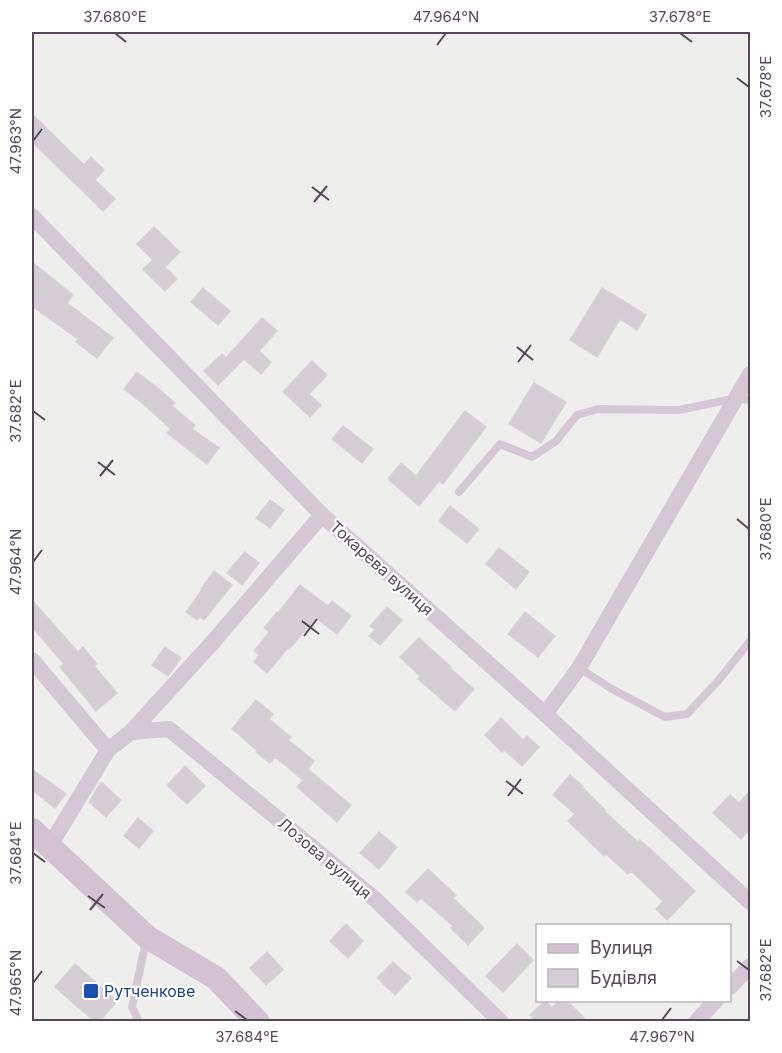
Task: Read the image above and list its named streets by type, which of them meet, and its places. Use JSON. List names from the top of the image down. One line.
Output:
{"streets":{"street":["Токарева вулиця","Лозова вулиця"]},"places":{"transit":["Рутченкове"]},"legend":["Вулиця","Будівля"],"coordinates":["37.680°E","47.964°N","37.678°E","47.963°N","37.682°E","37.684°E","47.965°N","47.967°N"]}
